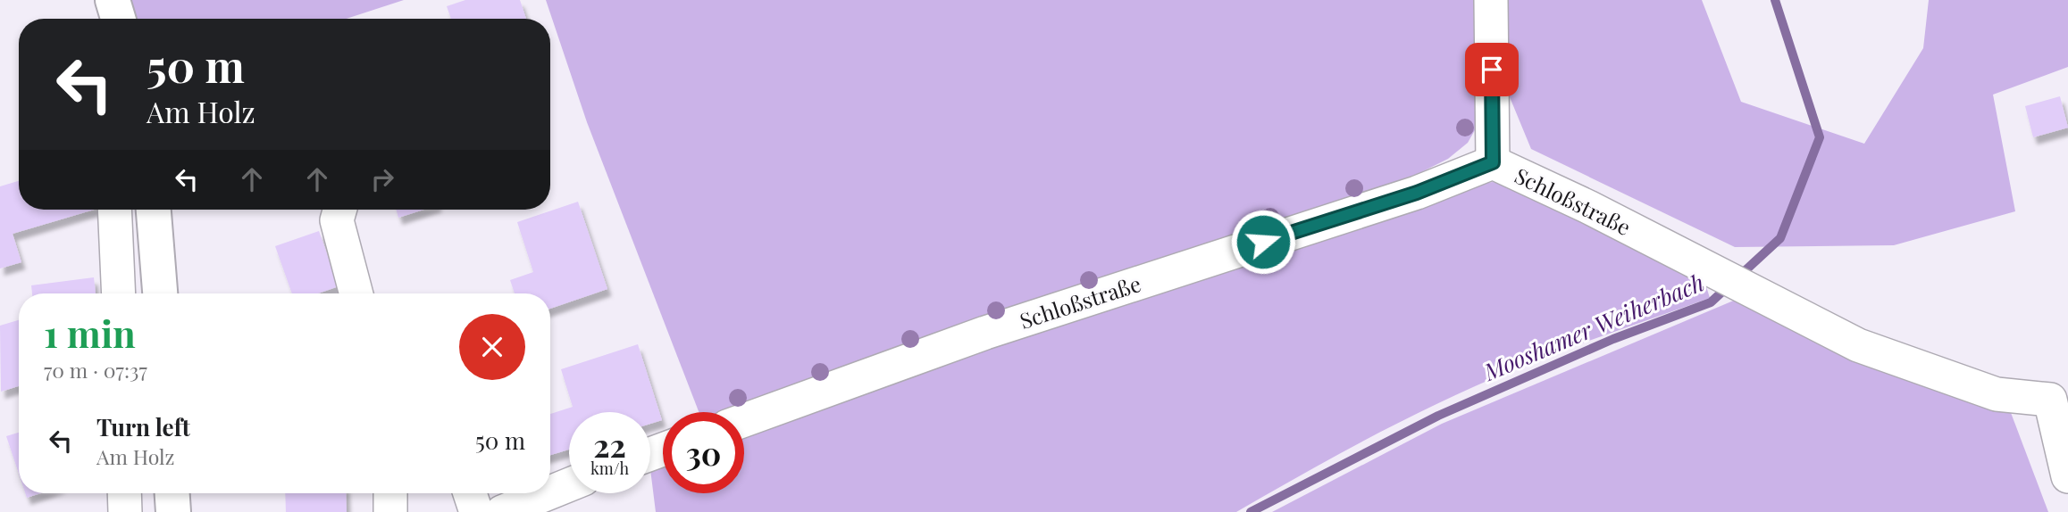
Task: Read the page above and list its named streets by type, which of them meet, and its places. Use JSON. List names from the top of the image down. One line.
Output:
{"streets":{"street":["Schloßstraße"]},"water":["Mooshamer Weiherbach"],"page":{"turn":["50 m","Am Holz"],"heading":["1 min","70 m · 07:37"],"list":[{"name":"Turn left","note":"Am Holz","value":"50 m"}],"speed":"22 km/h","limit":"30"}}
